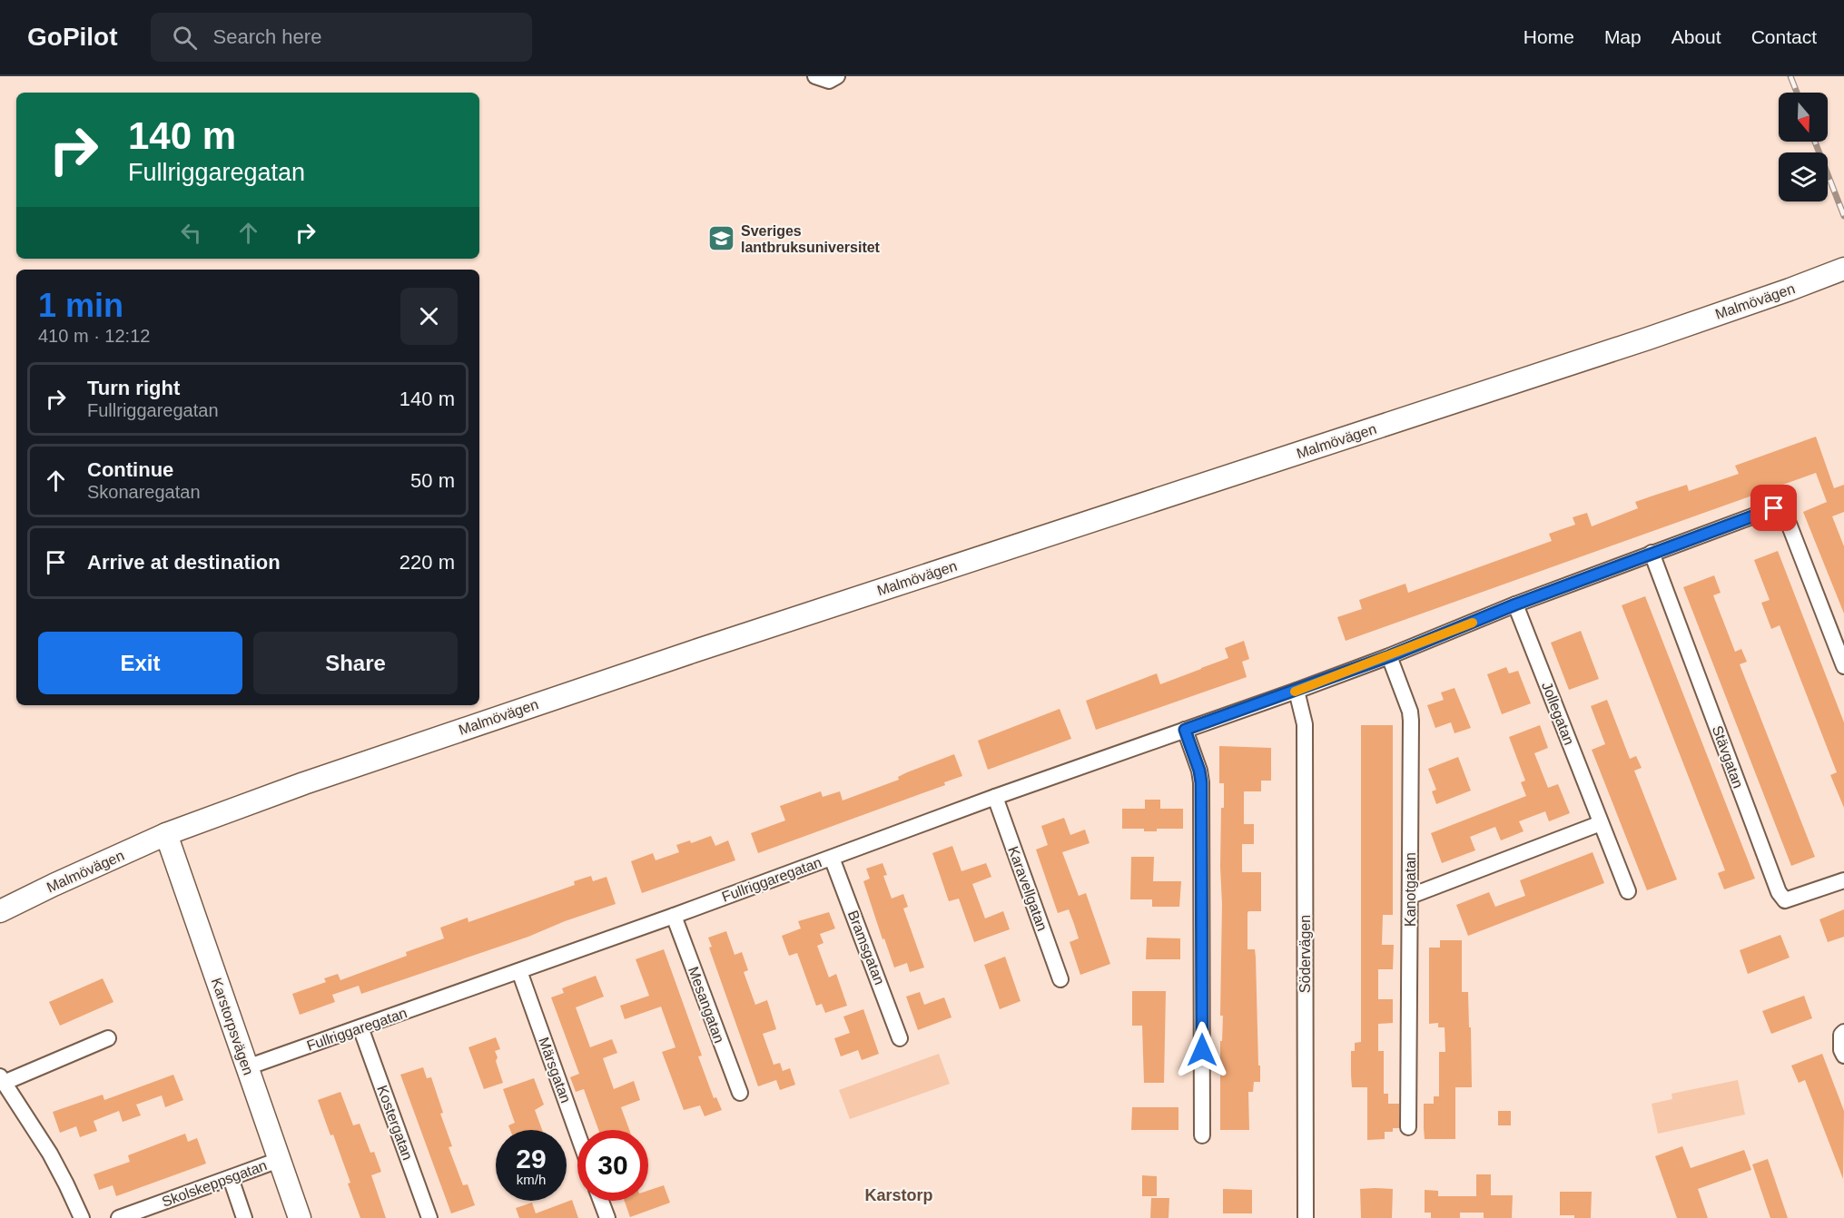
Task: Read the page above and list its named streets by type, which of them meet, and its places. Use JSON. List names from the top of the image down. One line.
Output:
{"streets":{"main road":["Malmövägen","Karstorpsvägen"],"street":["Jollegatan","Stävgatan","Fullriggaregatan","Karavellgatan","Kanotgatan","Bramsgatan","Södervägen","Mesangatan","Märsgatan","Kostergatan","Skolskeppsgatan"]},"crossings":[["Malmövägen","Karstorpsvägen"],["Jollegatan","Fullriggaregatan"],["Stävgatan","Fullriggaregatan"],["Fullriggaregatan","Karavellgatan"],["Fullriggaregatan","Kanotgatan"],["Fullriggaregatan","Bramsgatan"],["Fullriggaregatan","Södervägen"],["Fullriggaregatan","Mesangatan"],["Fullriggaregatan","Karstorpsvägen"],["Fullriggaregatan","Märsgatan"],["Fullriggaregatan","Kostergatan"],["Karstorpsvägen","Skolskeppsgatan"]],"districts":["Karstorp"],"places":{"school or university":["Sveriges lantbruksuniversitet"]},"north":"bottom","page":{"header":"GoPilot","search":"Search here","nav":["Home","Map","About","Contact"],"turn":["140 m","Fullriggaregatan"],"heading":["1 min","410 m · 12:12"],"list":[{"name":"Turn right","note":"Fullriggaregatan","value":"140 m"},{"name":"Continue","note":"Skonaregatan","value":"50 m"},{"name":"Arrive at destination","value":"220 m"}],"buttons":["Exit","Share"],"speed":"29 km/h","limit":"30"}}
